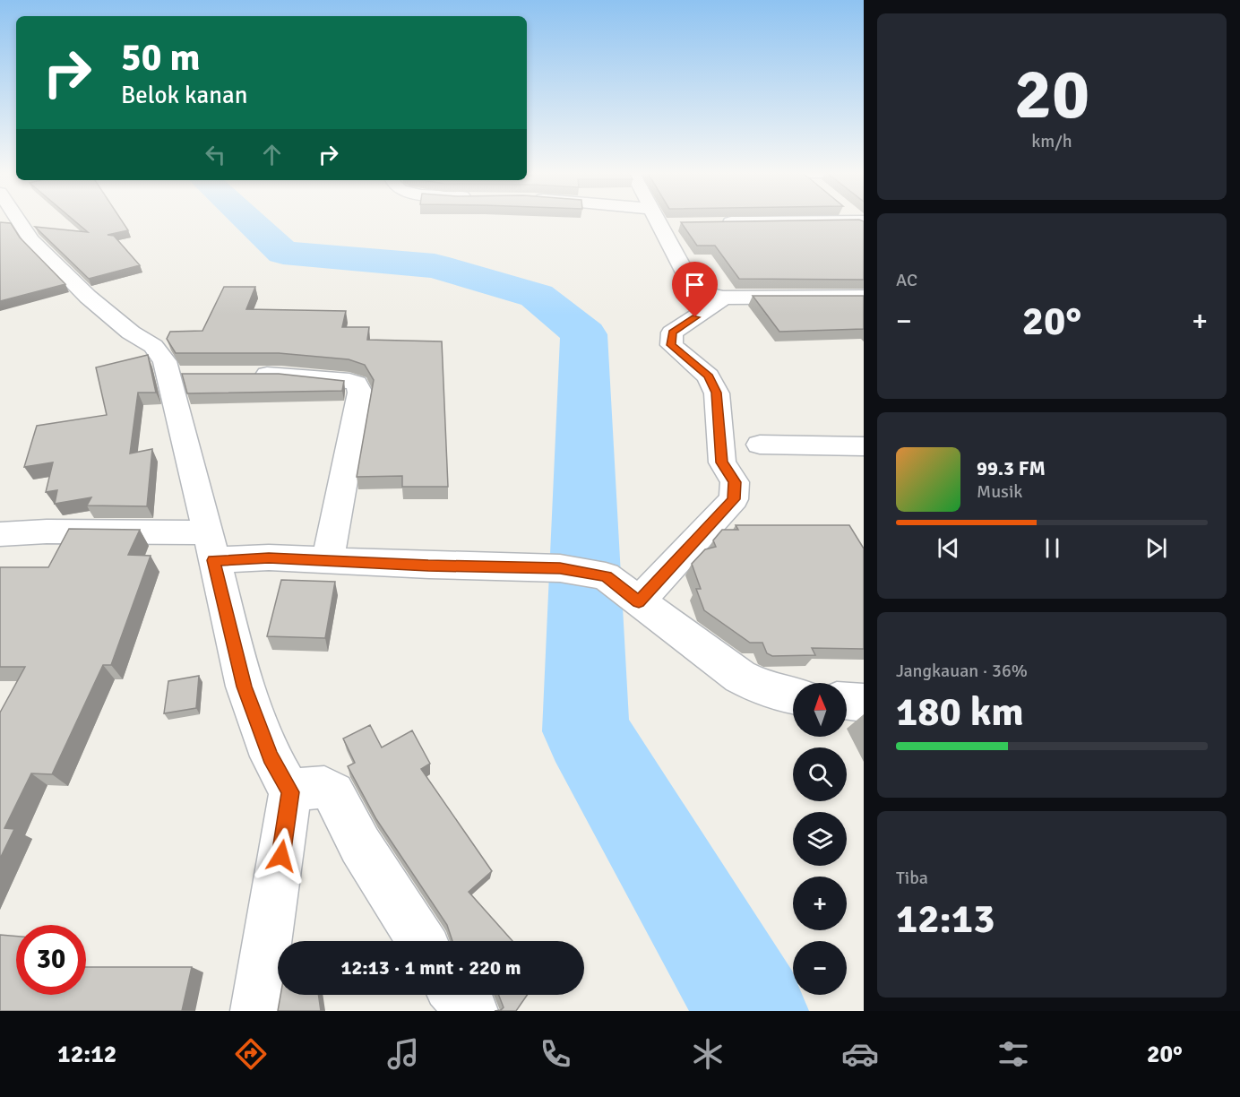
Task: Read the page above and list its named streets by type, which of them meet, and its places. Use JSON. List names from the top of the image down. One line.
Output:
{"north":"top","page":{"tile":[["20","km/h"],"AC",["Jangkauan · 36%","180 km"],["Tiba","12:13"]],"turn":["50 m","Belok kanan"],"heat":["−","20°","+"],"song":["99.3 FM","Musik"],"map_buttons":["+","−"],"limit":"30","trip":"12:13 · 1 mnt · 220 m","tabs":["12:12","20°"]}}
